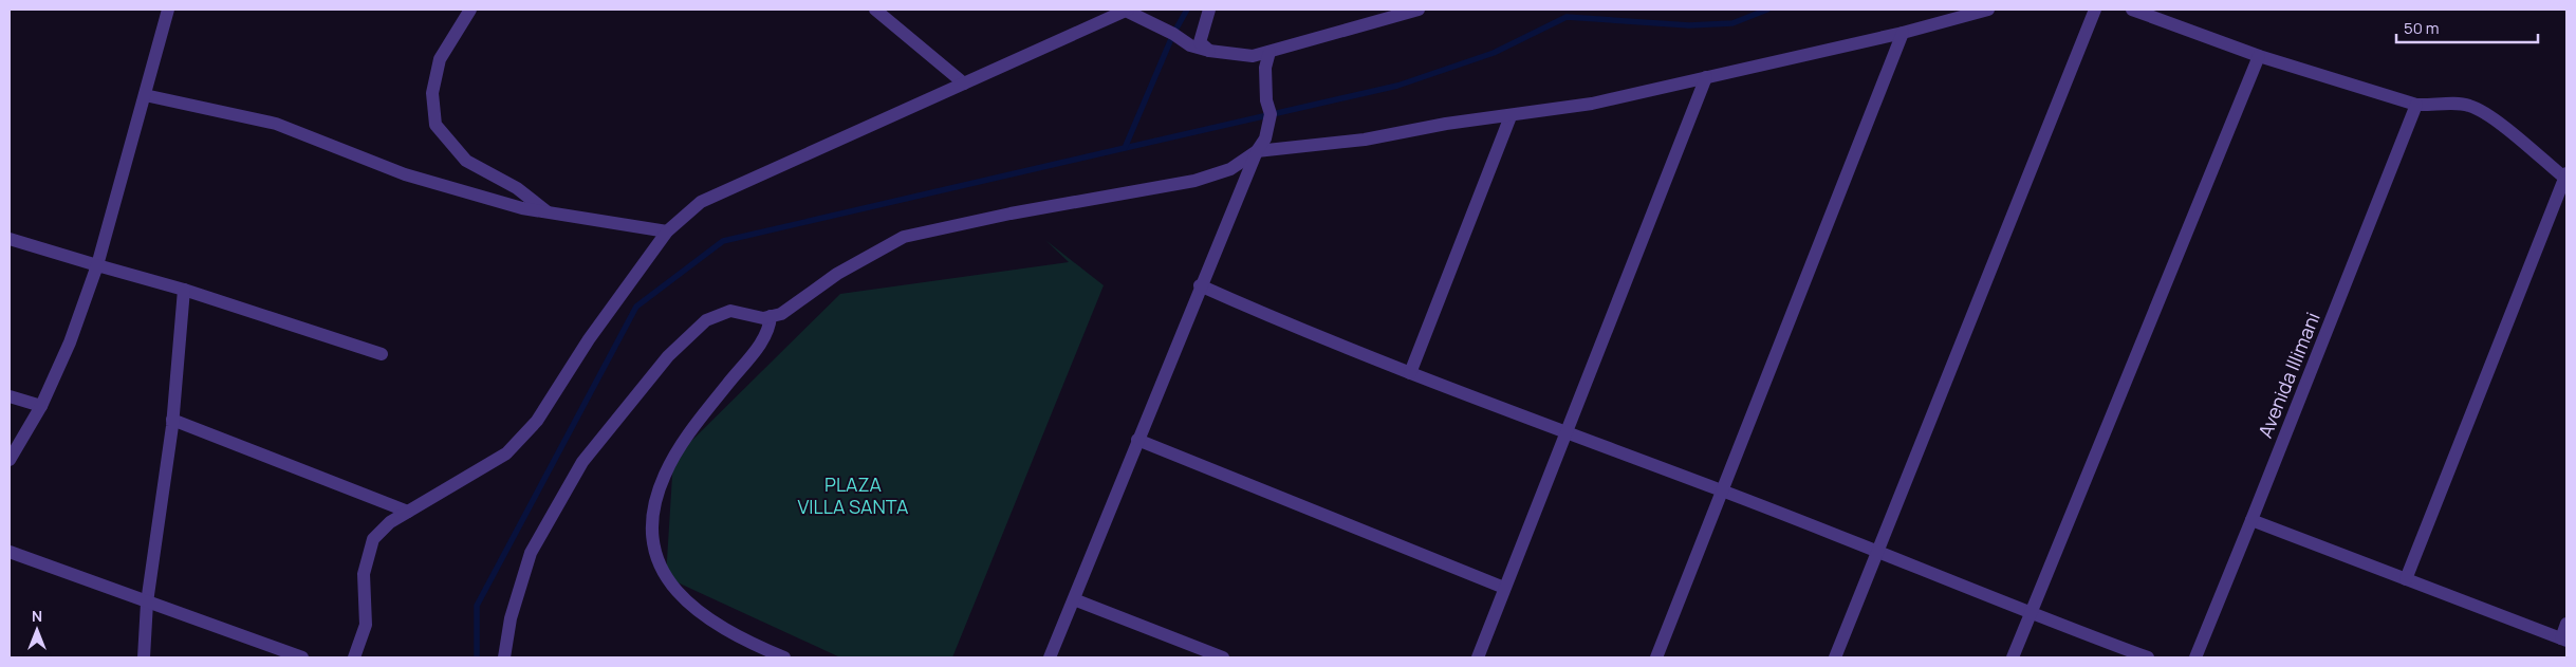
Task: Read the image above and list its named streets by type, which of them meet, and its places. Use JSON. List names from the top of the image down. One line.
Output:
{"streets":{"street":["Avenida Illimani"]},"parks":["PLAZA VILLA SANTA"],"scale_bar":"50 m","north":"top"}
